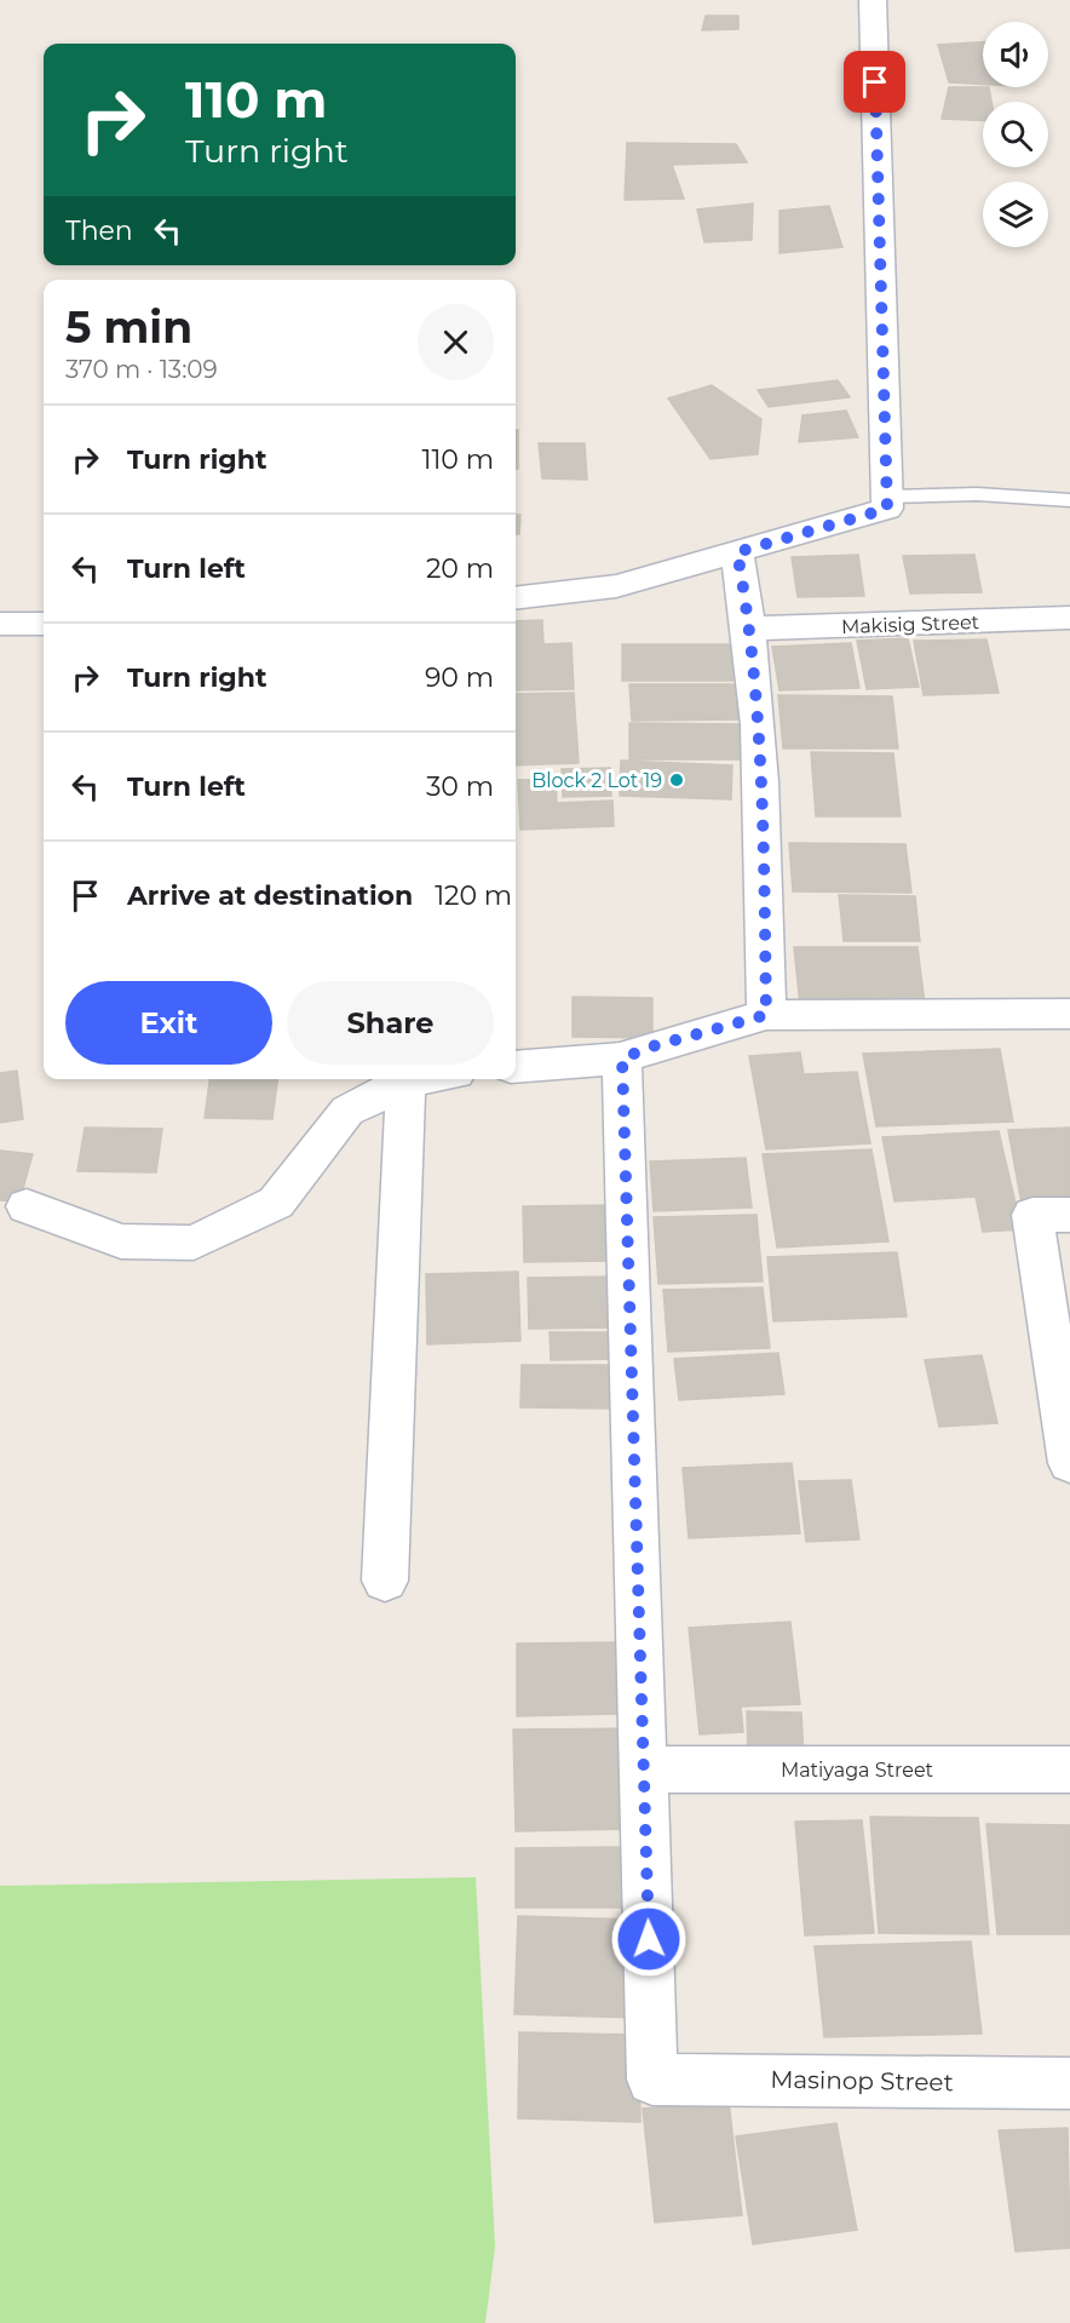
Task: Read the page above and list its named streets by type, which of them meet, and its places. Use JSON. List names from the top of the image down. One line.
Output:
{"streets":{"street":["Makisig Street","Matiyaga Street","Masinop Street"]},"crossings":[["Matiyaga Street","Masinop Street"]],"places":["Block 2 Lot 19"],"page":{"turn":["110 m","Turn right"],"then":"Then","heading":["5 min","370 m · 13:09"],"list":[{"name":"Turn right","value":"110 m"},{"name":"Turn left","value":"20 m"},{"name":"Turn right","value":"90 m"},{"name":"Turn left","value":"30 m"},{"name":"Arrive at destination","value":"120 m"}],"buttons":["Exit","Share"]}}
